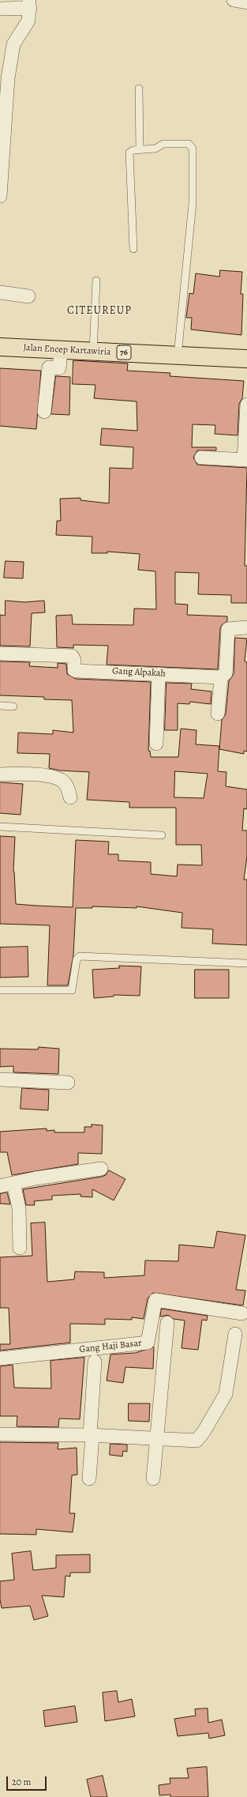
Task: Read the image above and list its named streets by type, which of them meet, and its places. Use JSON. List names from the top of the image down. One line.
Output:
{"streets":{"main road":["Jalan Encep Kartawiria","76"],"street":["Gang Alpakah","Gang Haji Basar"]},"districts":["CITEUREUP"],"scale_bar":"20 m"}
